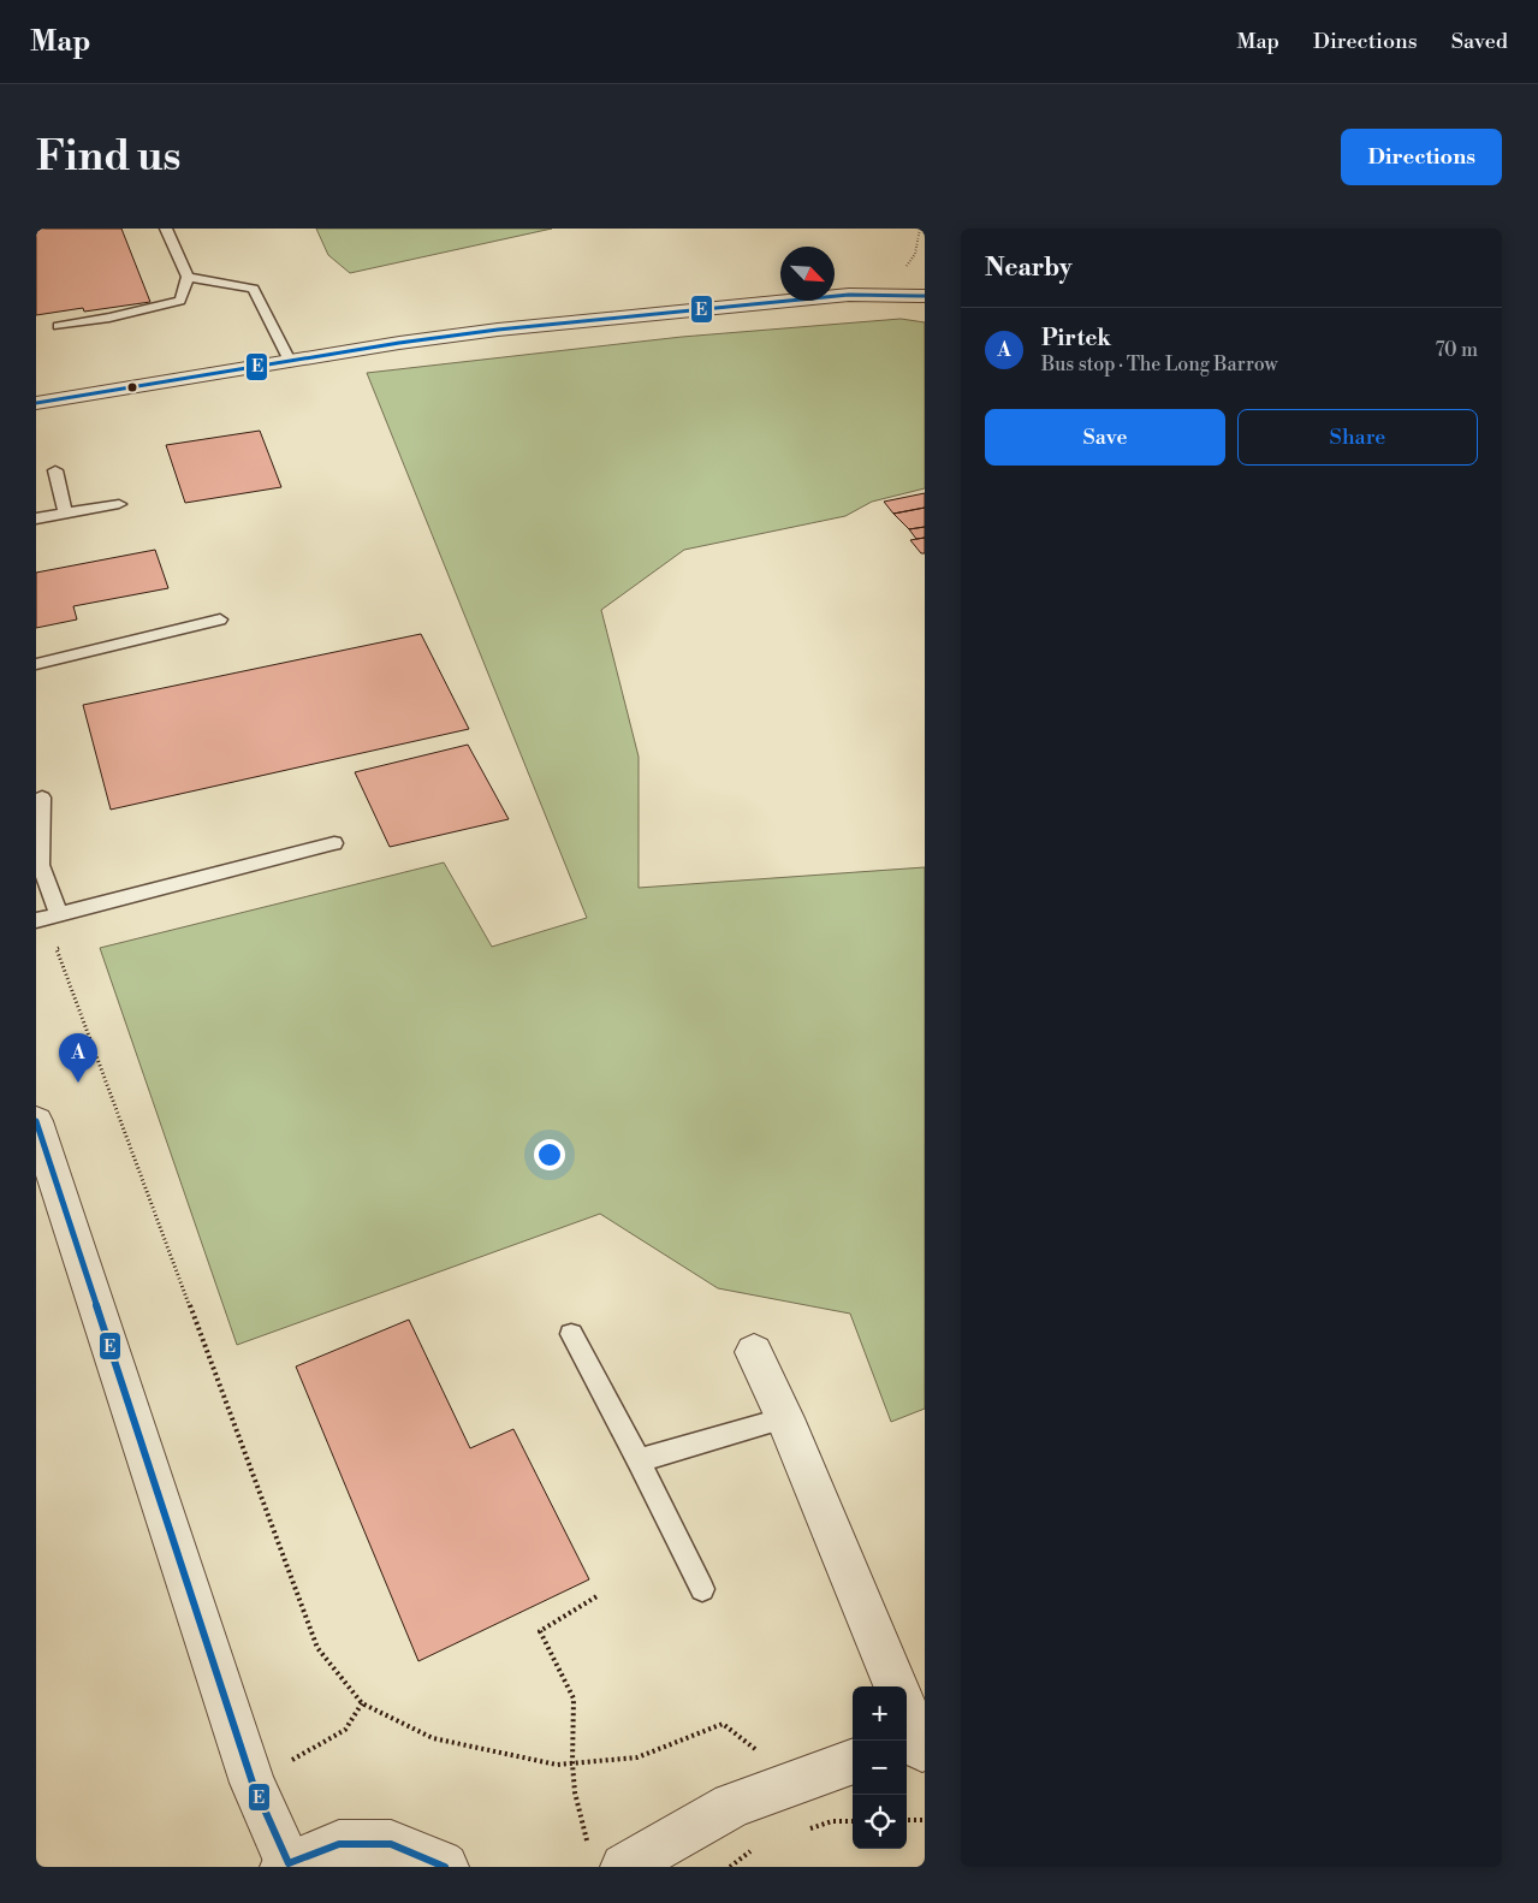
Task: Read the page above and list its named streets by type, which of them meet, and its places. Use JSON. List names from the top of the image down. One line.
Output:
{"lines":["transit line E"],"north":"bottom right","page":{"header":"Map","nav":["Map","Directions","Saved"],"buttons":["Directions",["Save","Share"]],"title":"Find us","heading":"Nearby","list":[{"mark":"A","name":"Pirtek","note":"Bus stop · The Long Barrow","value":"70 m"}],"pins":"A","map_buttons":["+","−"]}}
